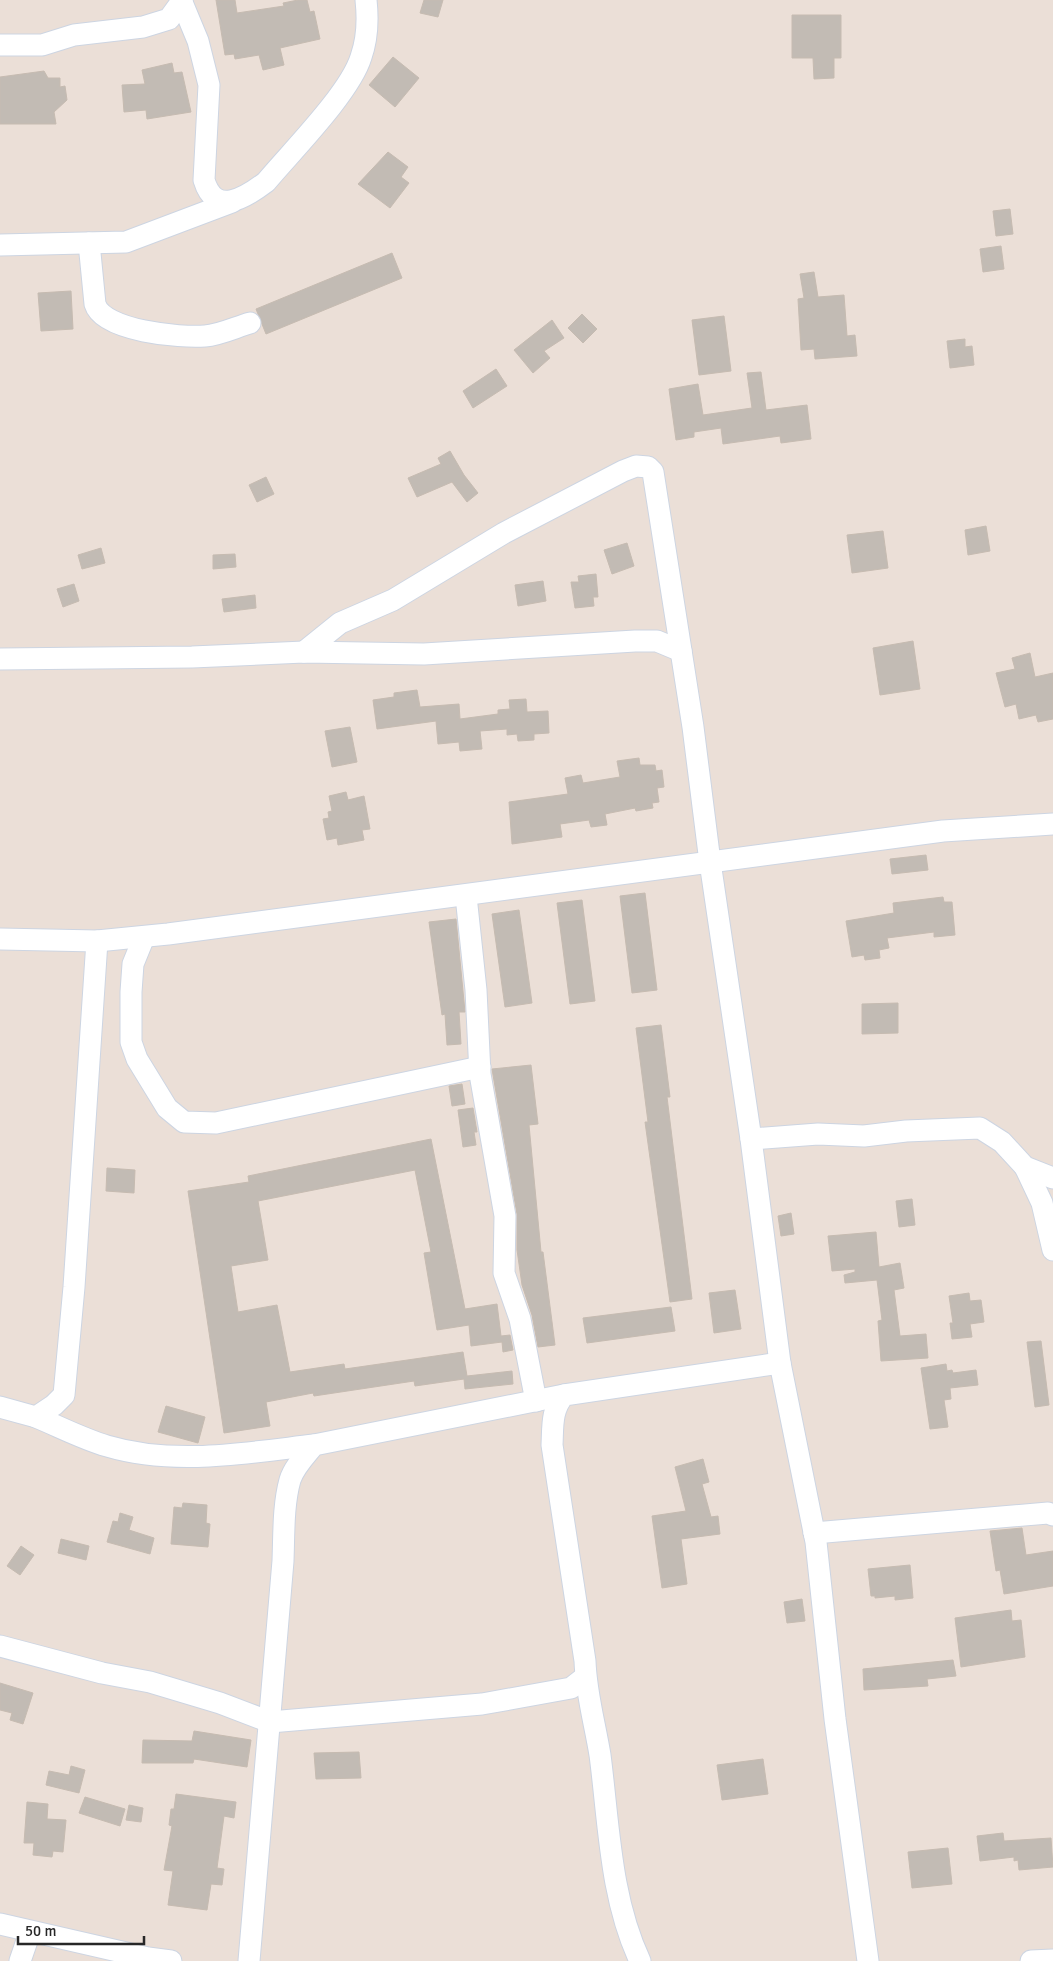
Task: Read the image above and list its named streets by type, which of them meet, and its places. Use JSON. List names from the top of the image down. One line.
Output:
{"scale_bar":"50 m"}
